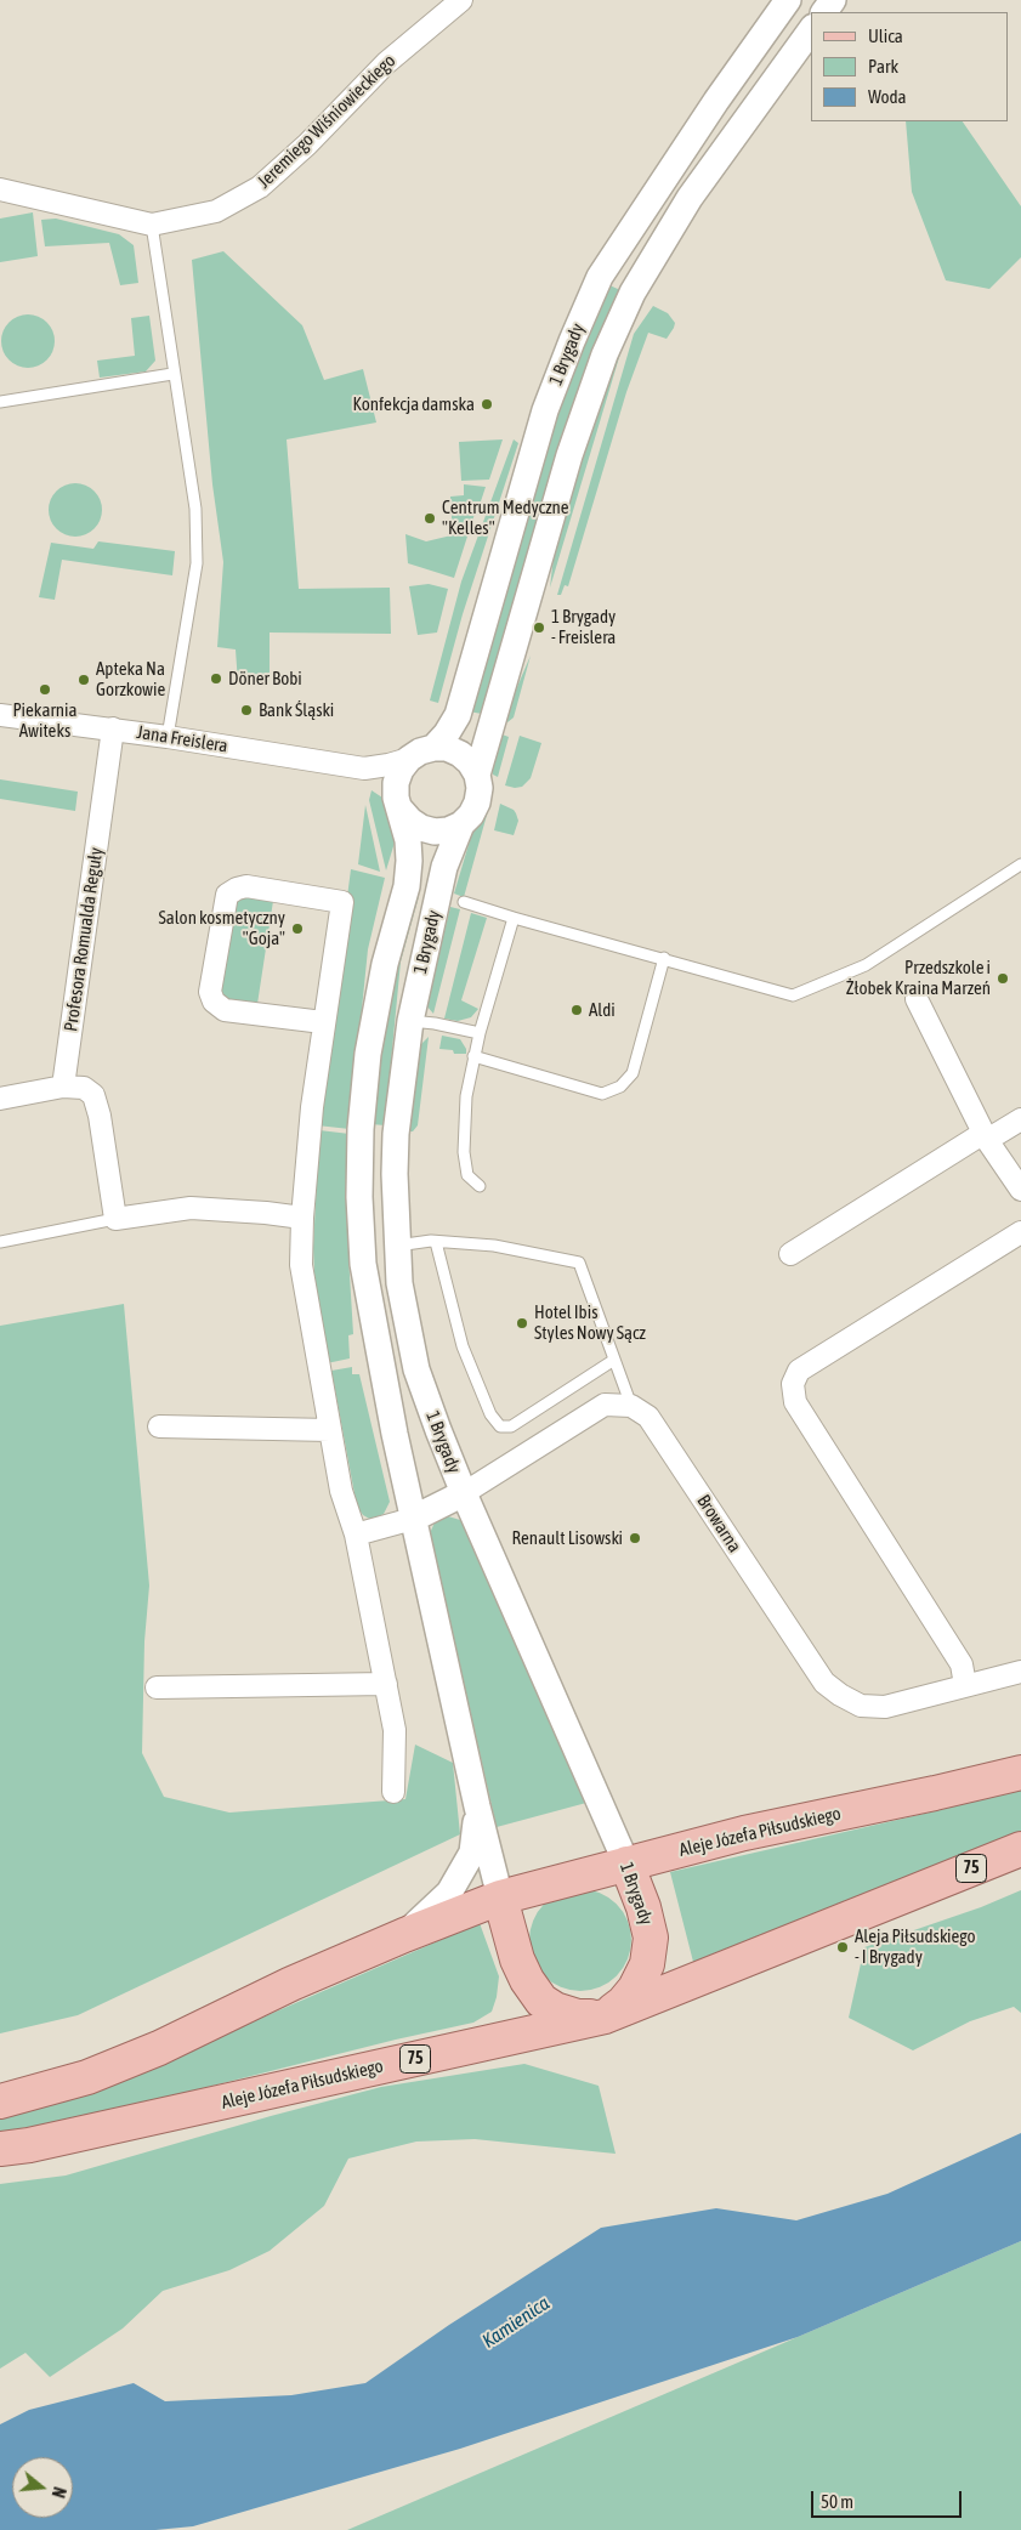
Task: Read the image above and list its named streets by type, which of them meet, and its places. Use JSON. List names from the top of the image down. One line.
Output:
{"streets":{"main road":["1 Brygady","Aleje Józefa Piłsudskiego","75"],"street":["Jeremiego Wiśniowieckiego","Jana Freislera","Profesora Romualda Reguły","Browarna"]},"crossings":[["1 Brygady","Jana Freislera"],["1 Brygady","Aleje Józefa Piłsudskiego"],["Jana Freislera","Profesora Romualda Reguły"]],"water":["Kamienica"],"places":["Konfekcja damska","Centrum Medyczne \"Kelles\"","1 Brygady - Freislera","Döner Bobi","Apteka Na Gorzkowie","Piekarnia Awiteks","Bank Śląski","Salon kosmetyczny \"Goja\"","Przedszkole i Żłobek Kraina Marzeń","Aldi","Hotel Ibis Styles Nowy Sącz","Renault Lisowski","Aleja Piłsudskiego - I Brygady"],"legend":["Ulica","Park","Woda"],"scale_bar":"50 m","north":"right"}
